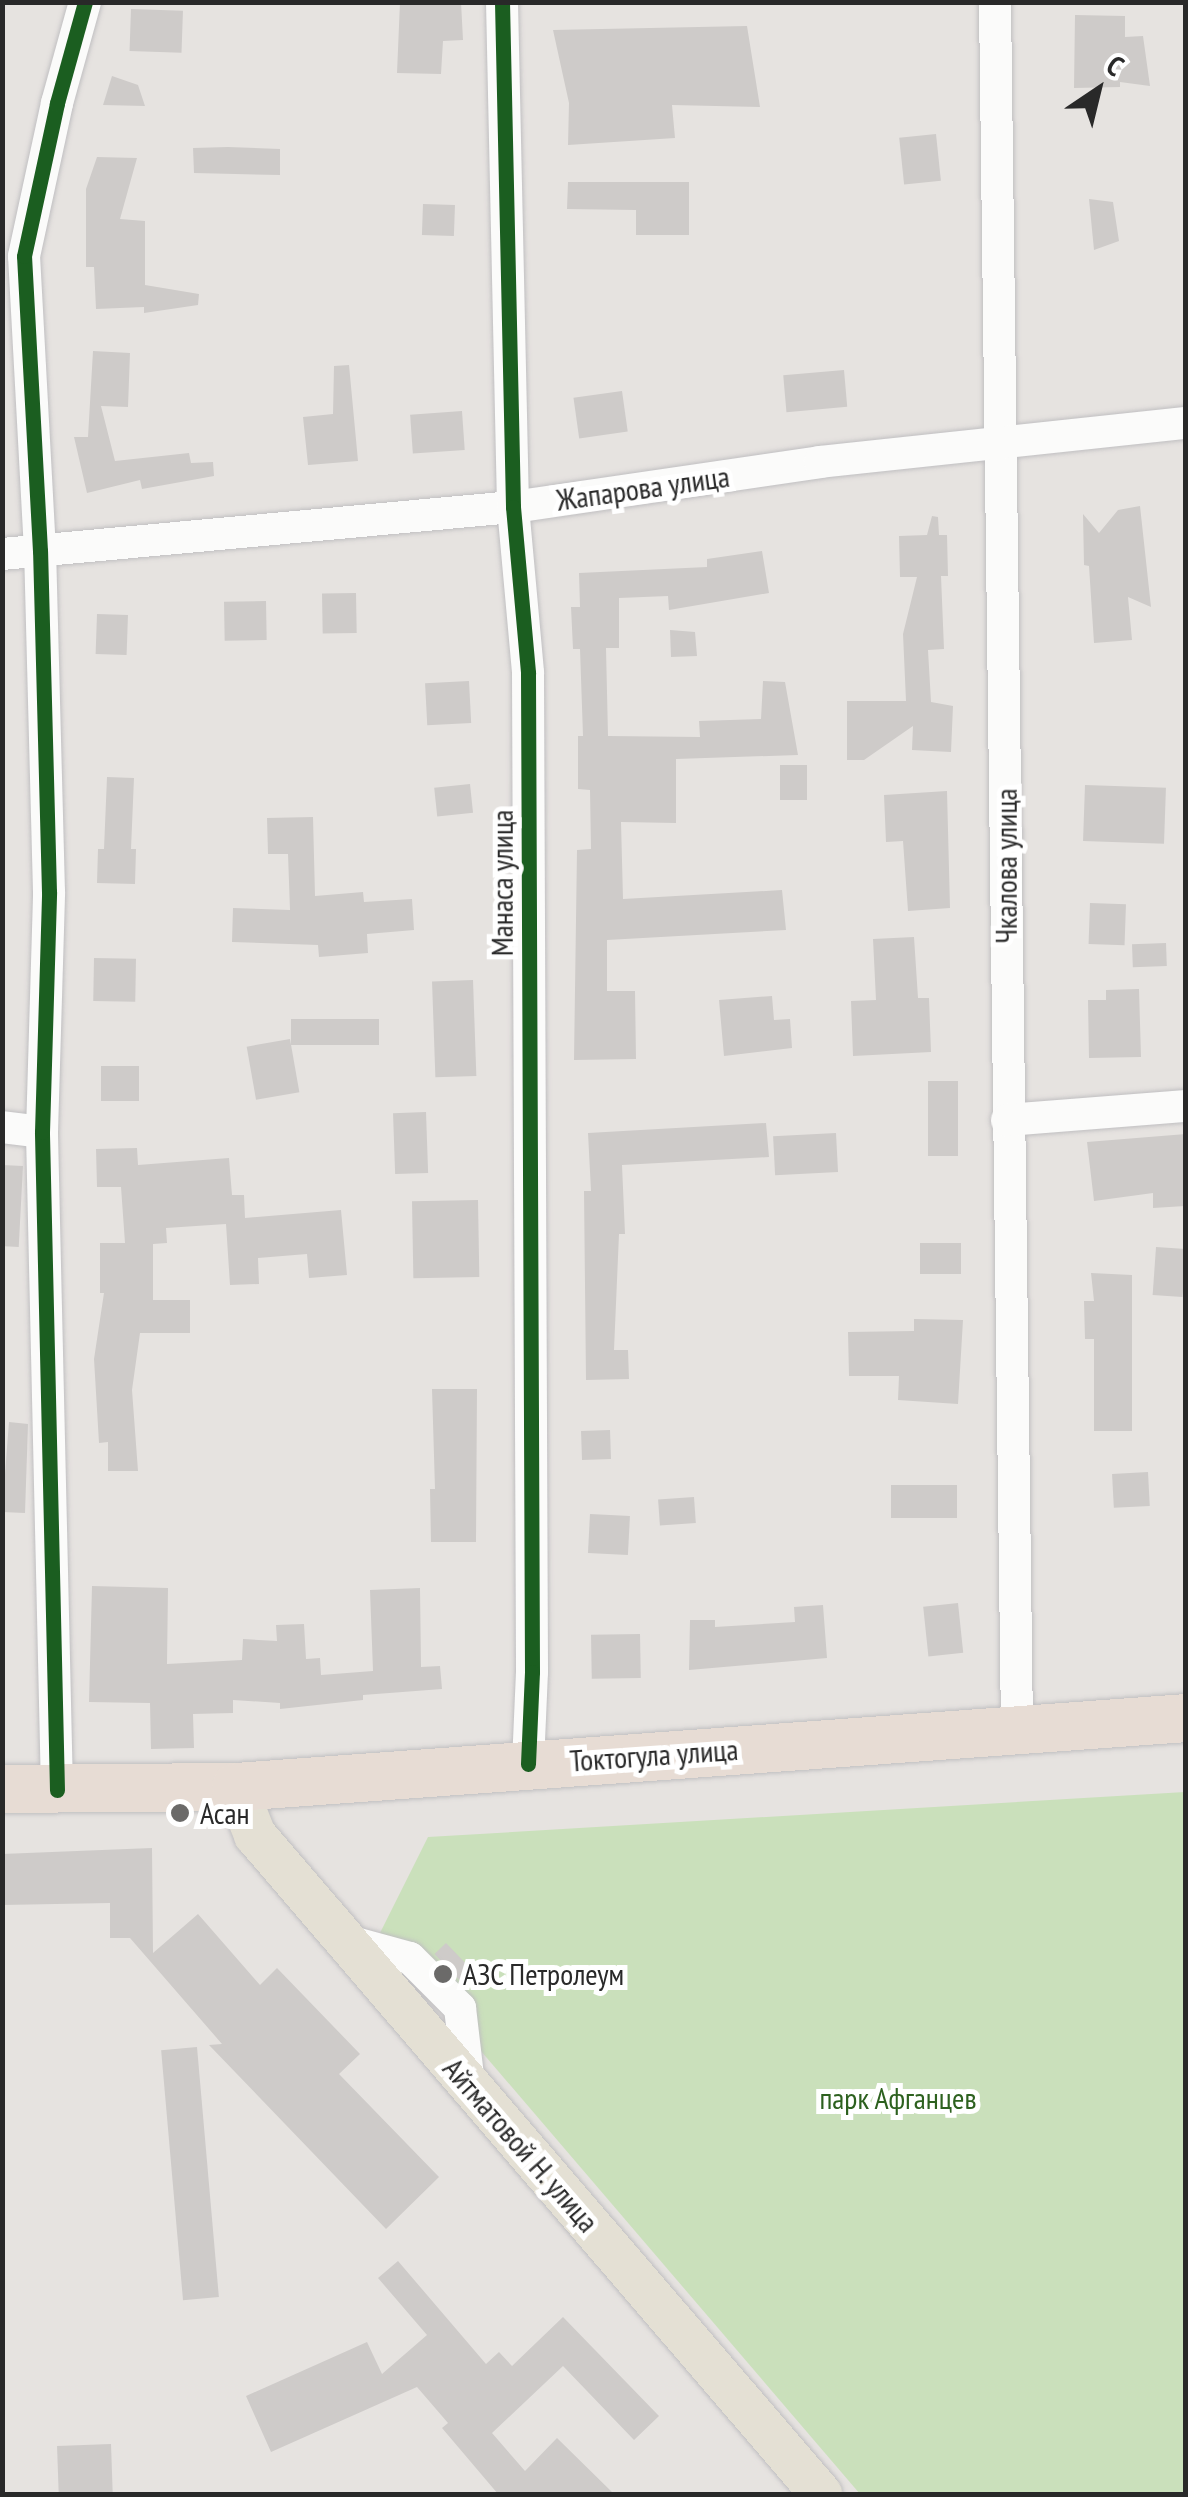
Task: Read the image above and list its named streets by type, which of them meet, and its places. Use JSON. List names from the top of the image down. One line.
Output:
{"streets":{"highway":["Токтогула улица"],"main road":["Айтматовой Н. улица"],"street":["Жапарова улица","Чкалова улица","Манаса улица"]},"crossings":[["Жапарова улица","Чкалова улица"],["Жапарова улица","Манаса улица"],["Чкалова улица","Токтогула улица"],["Манаса улица","Токтогула улица"],["Токтогула улица","Айтматовой Н. улица"]],"parks":["парк Афганцев"],"places":["Асан","АЗС Петролеум"],"north":"top right"}
